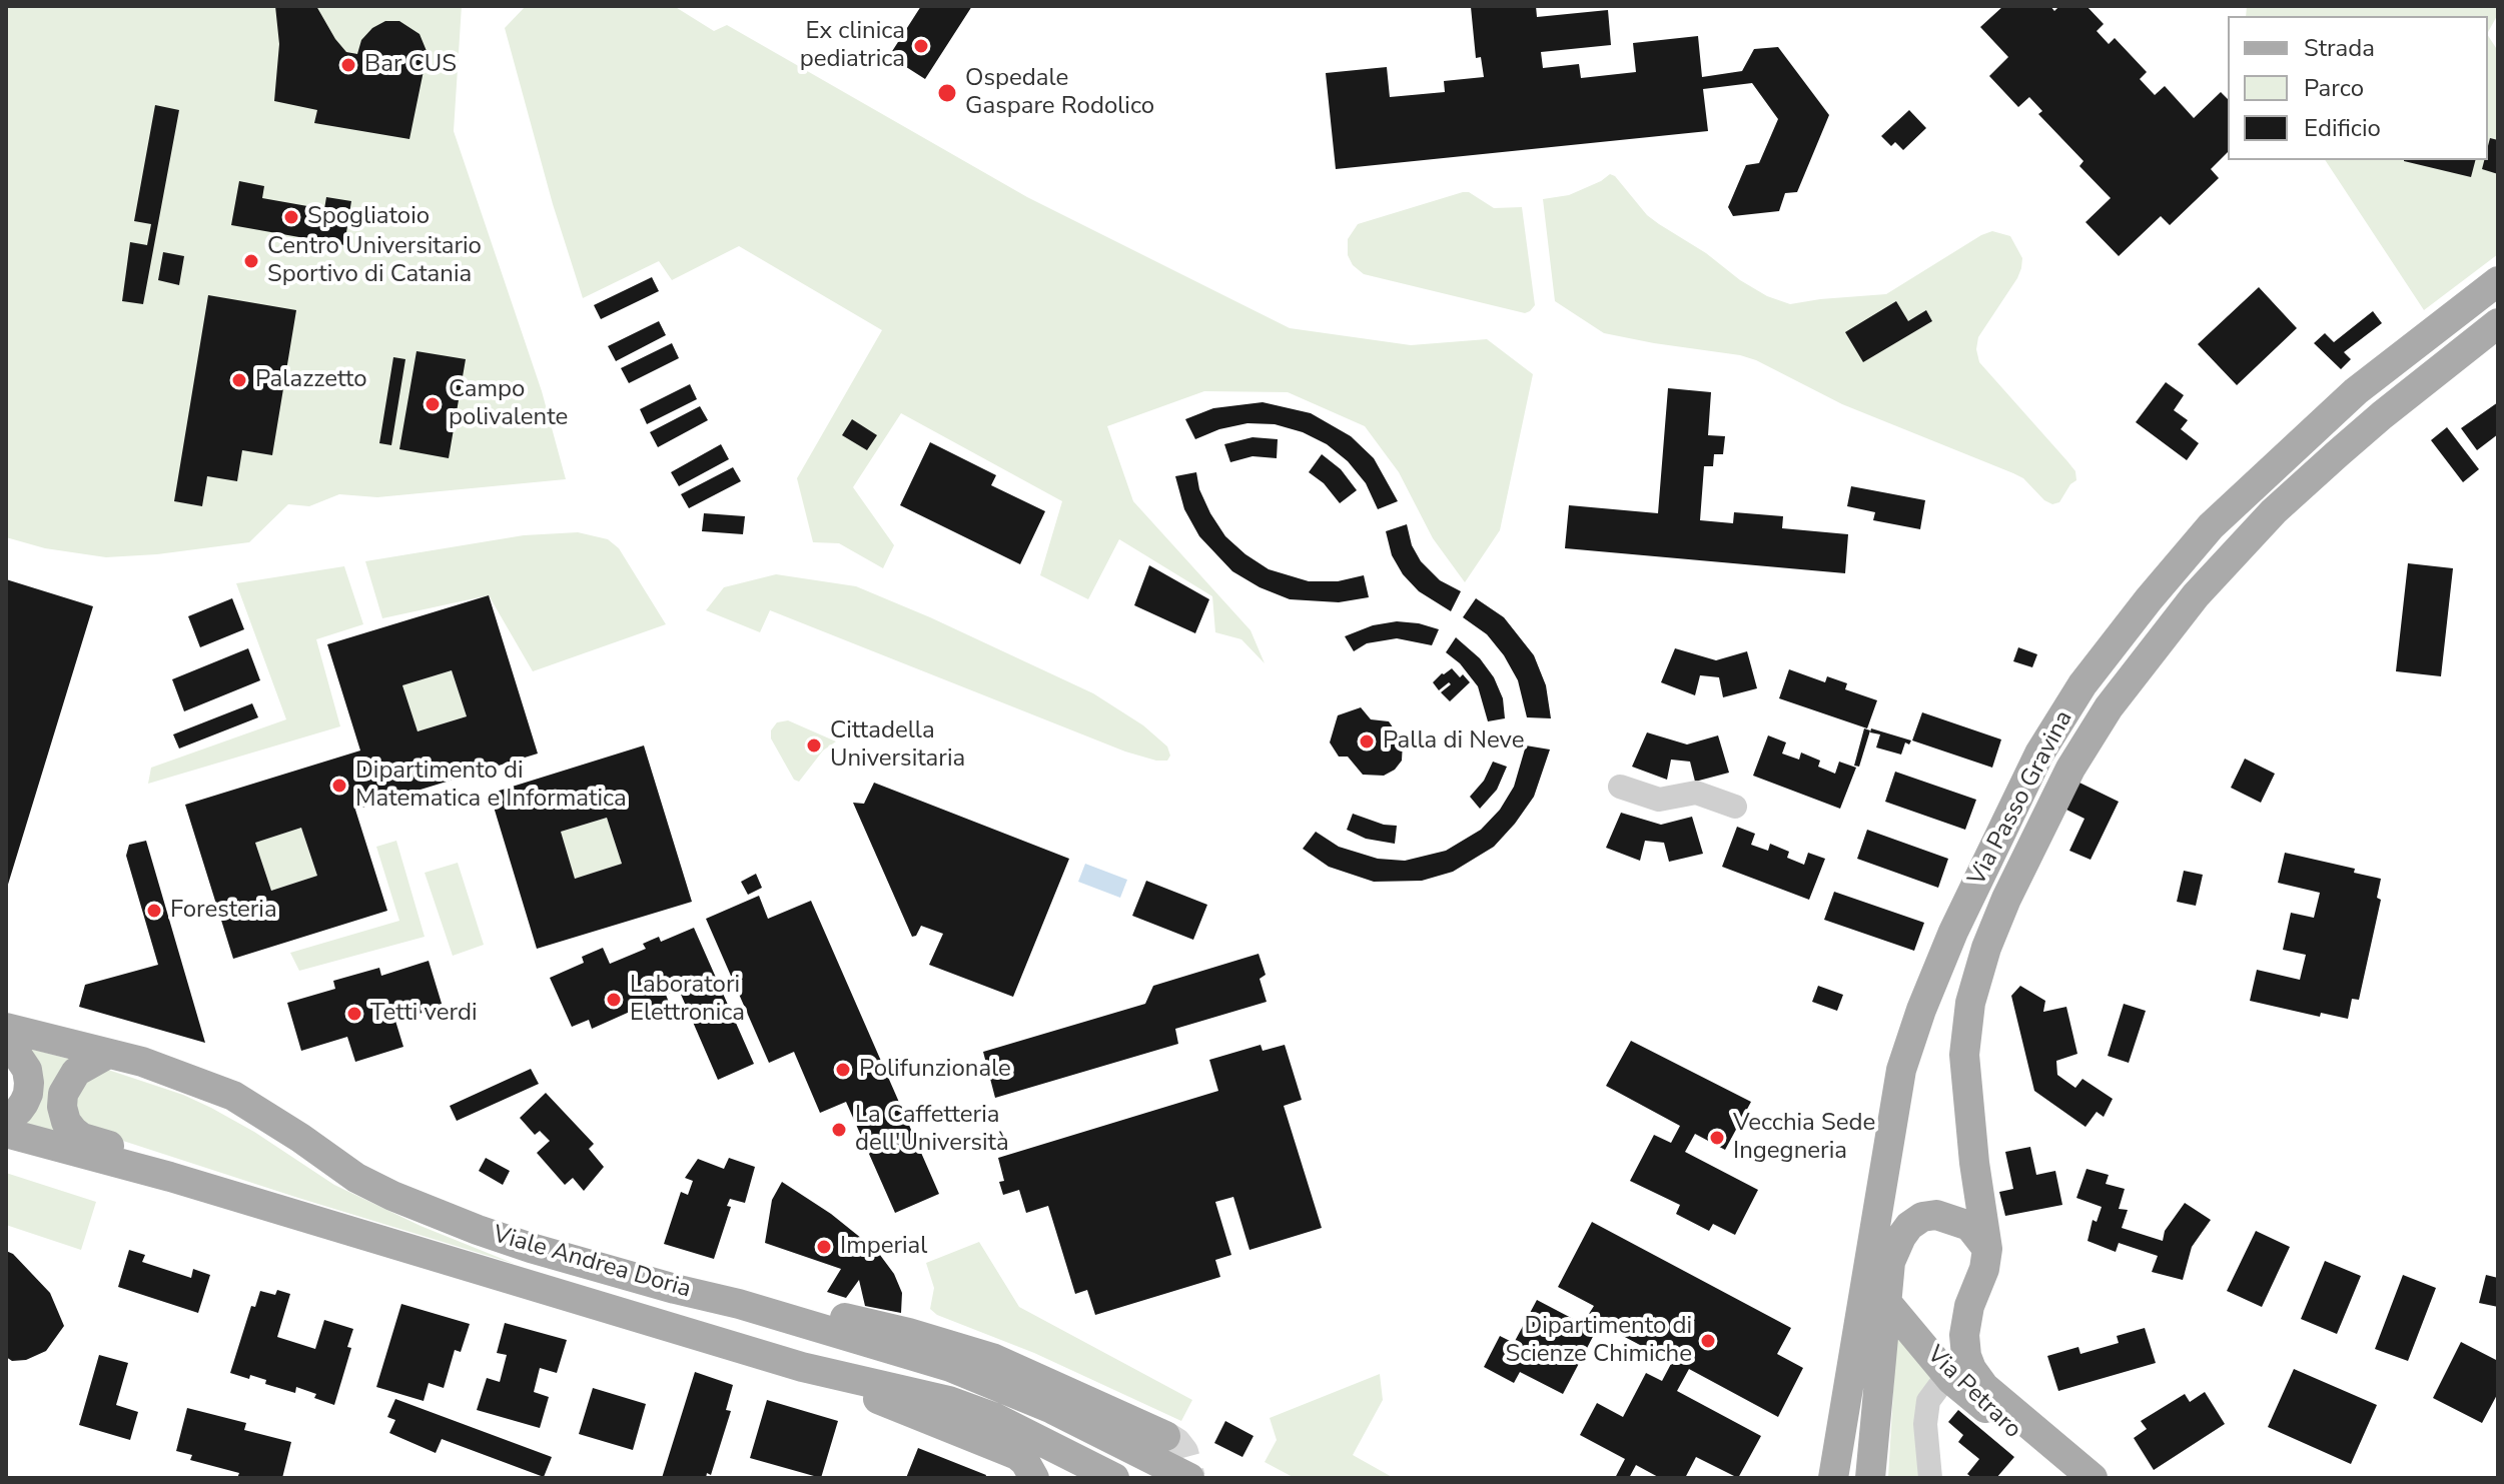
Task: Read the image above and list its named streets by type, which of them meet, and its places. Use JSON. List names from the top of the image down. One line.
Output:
{"streets":{"main road":["Via Passo Gravina","Viale Andrea Doria","Via Petraro"]},"places":["Ex clinica pediatrica","Bar CUS","Ospedale Gaspare Rodolico","Spogliatoio","Centro Universitario Sportivo di Catania","Palazzetto","Campo polivalente","Palla di Neve","Cittadella Universitaria","Dipartimento di Matematica e Informatica","Foresteria","Laboratori Elettronica","Tetti verdi","Polifunzionale","La Caffetteria dell'Università","Vecchia Sede Ingegneria","Imperial","Dipartimento di Scienze Chimiche"],"legend":["Strada","Parco","Edificio"]}
